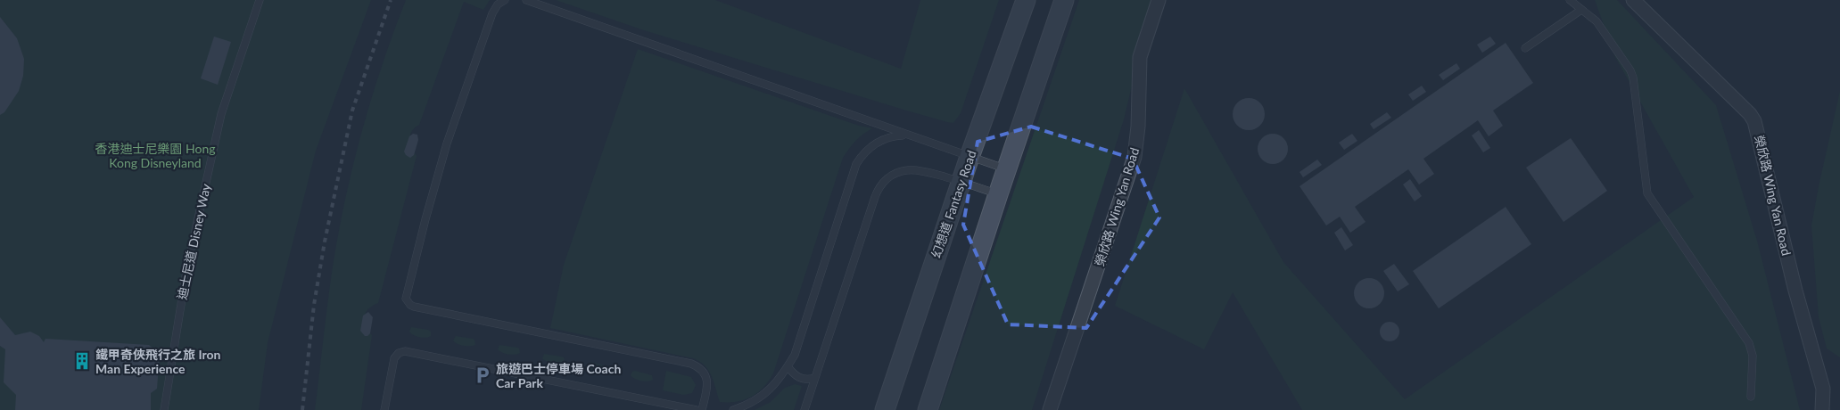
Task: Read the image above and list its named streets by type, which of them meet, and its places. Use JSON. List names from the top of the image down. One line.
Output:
{"streets":{"main road":["幻想道 Fantasy Road"],"street":["榮欣路 Wing Yan Road"],"lane":["迪士尼道 Disney Way"]},"parks":["香港迪士尼樂園 Hong Kong Disneyland"],"places":{"building":["鐵甲奇俠飛行之旅 Iron Man Experience"],"parking":["旅遊巴士停車場 Coach Car Park"]}}
